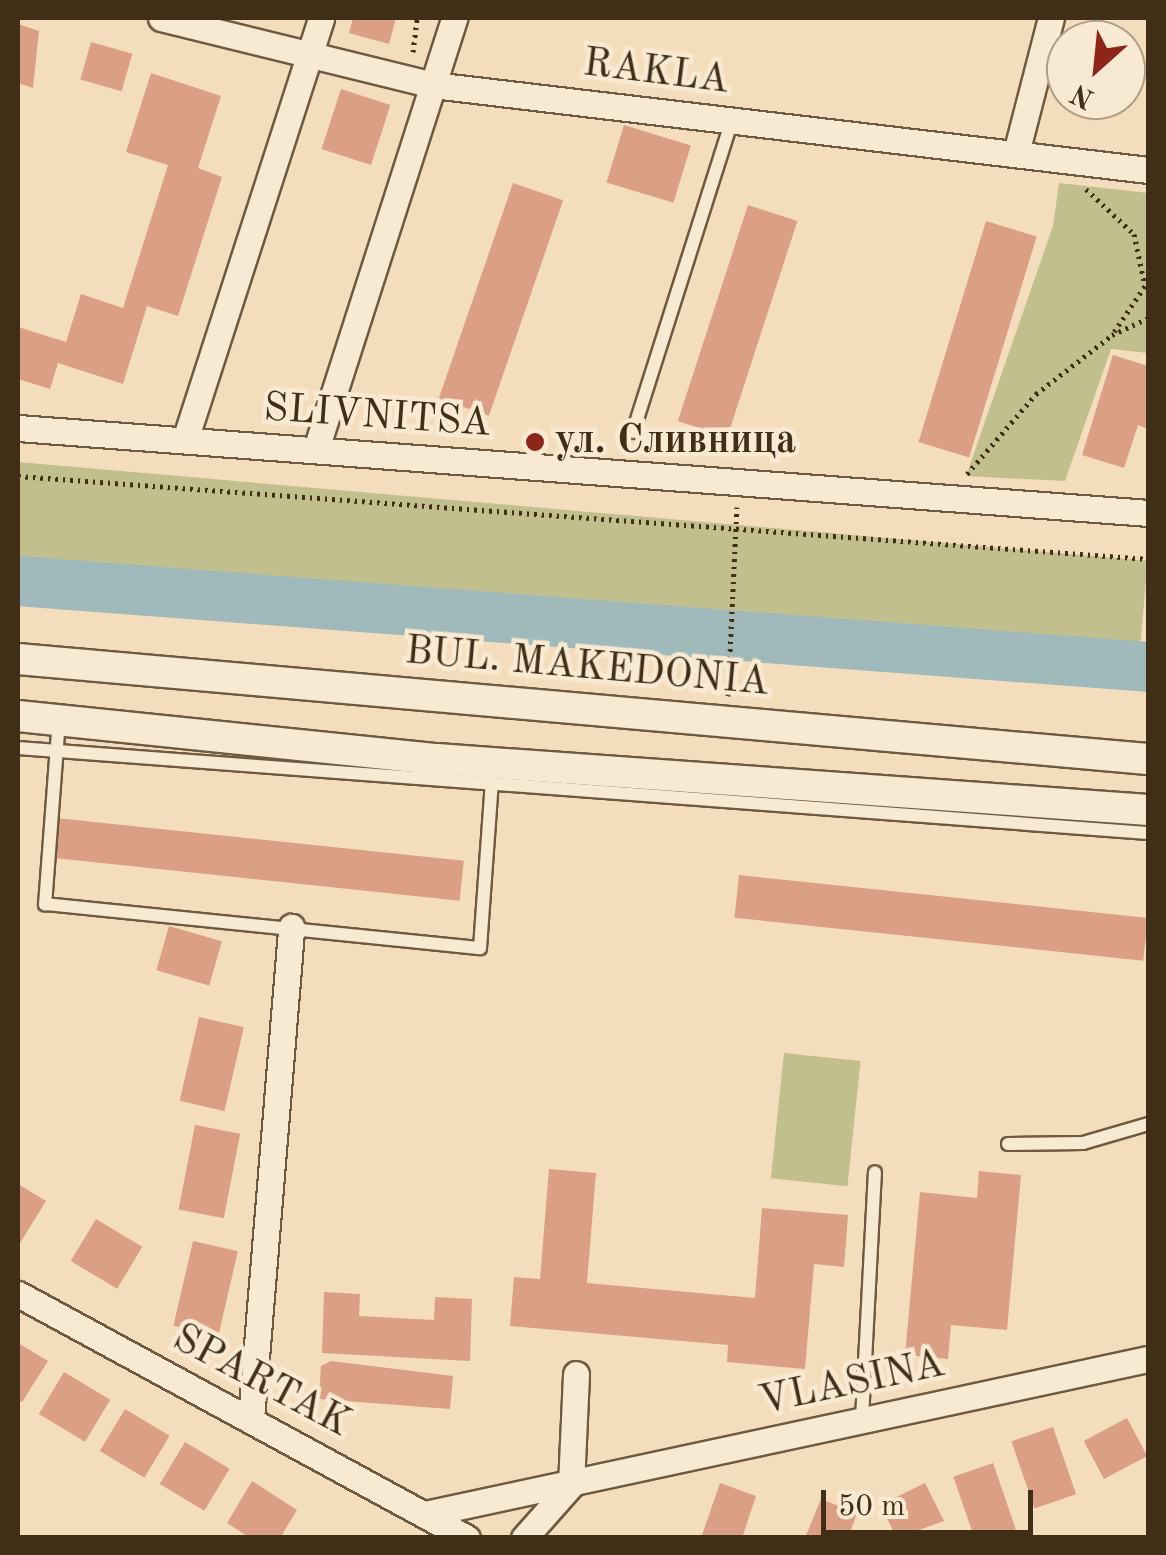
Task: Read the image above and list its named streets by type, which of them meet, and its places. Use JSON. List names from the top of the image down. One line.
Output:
{"streets":{"street":["RAKLA","SLIVNITSA","BUL. MAKEDONIA","SPARTAK","VLASINA"]},"crossings":[["SPARTAK","VLASINA"]],"places":["ул. Сливница"],"scale_bar":"50 m","north":"bottom left"}
